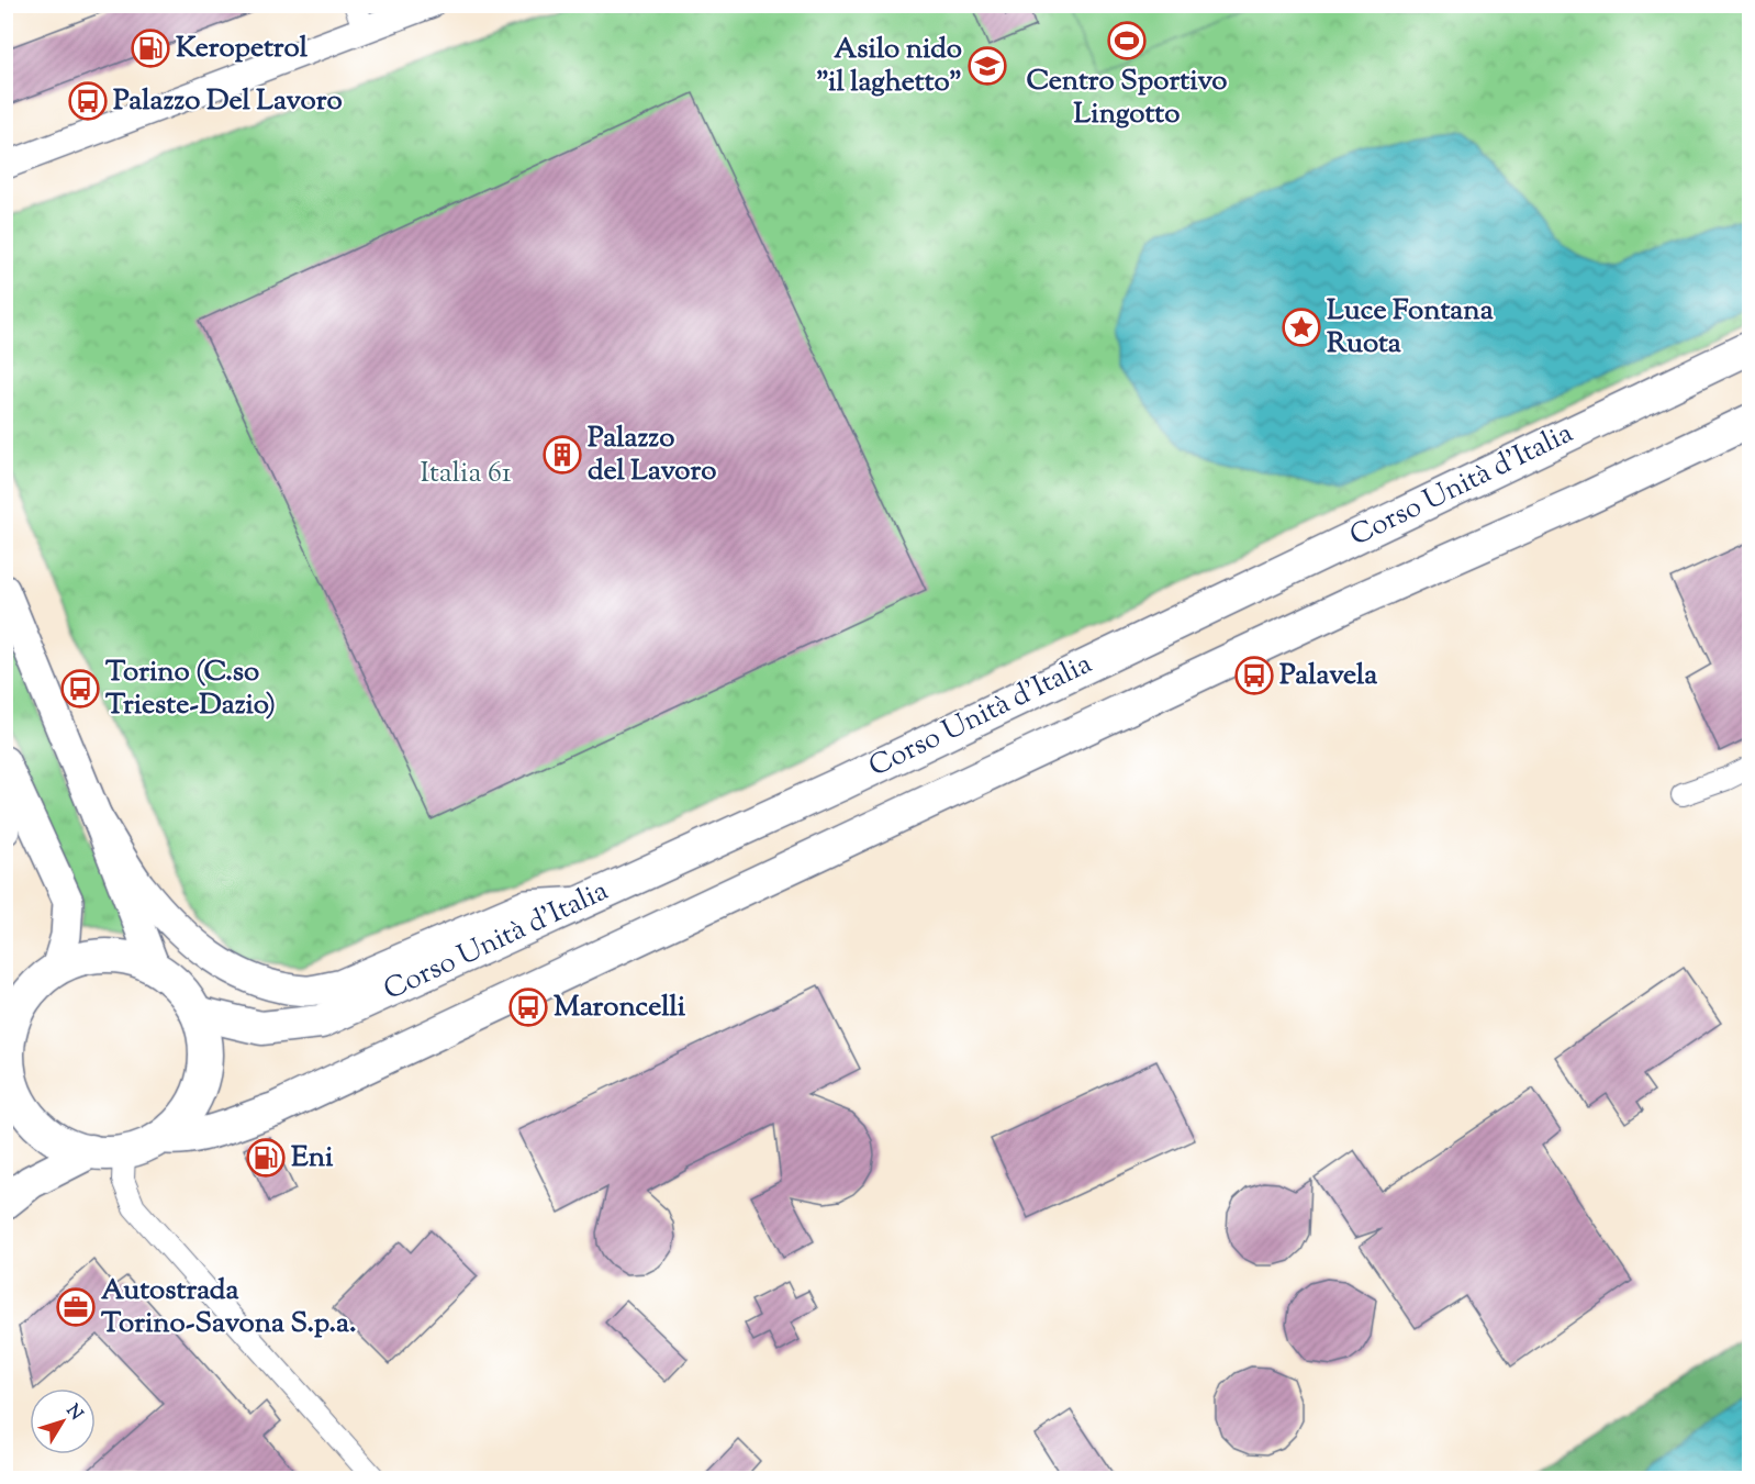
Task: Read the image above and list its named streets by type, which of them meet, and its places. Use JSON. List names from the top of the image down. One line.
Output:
{"streets":{"main road":["Corso Unità d'Italia"]},"parks":["Italia 61"],"places":{"sports":["Centro Sportivo Lingotto"],"fuel station":["Keropetrol","Eni"],"school or university":["Asilo nido \"il laghetto\""],"bus stop":["Palazzo Del Lavoro","Palavela","Torino (C.so Trieste-Dazio)","Maroncelli"],"place":["Luce Fontana Ruota"],"building":["Palazzo del Lavoro"],"office":["Autostrada Torino-Savona S.p.a."]},"north":"top right"}
